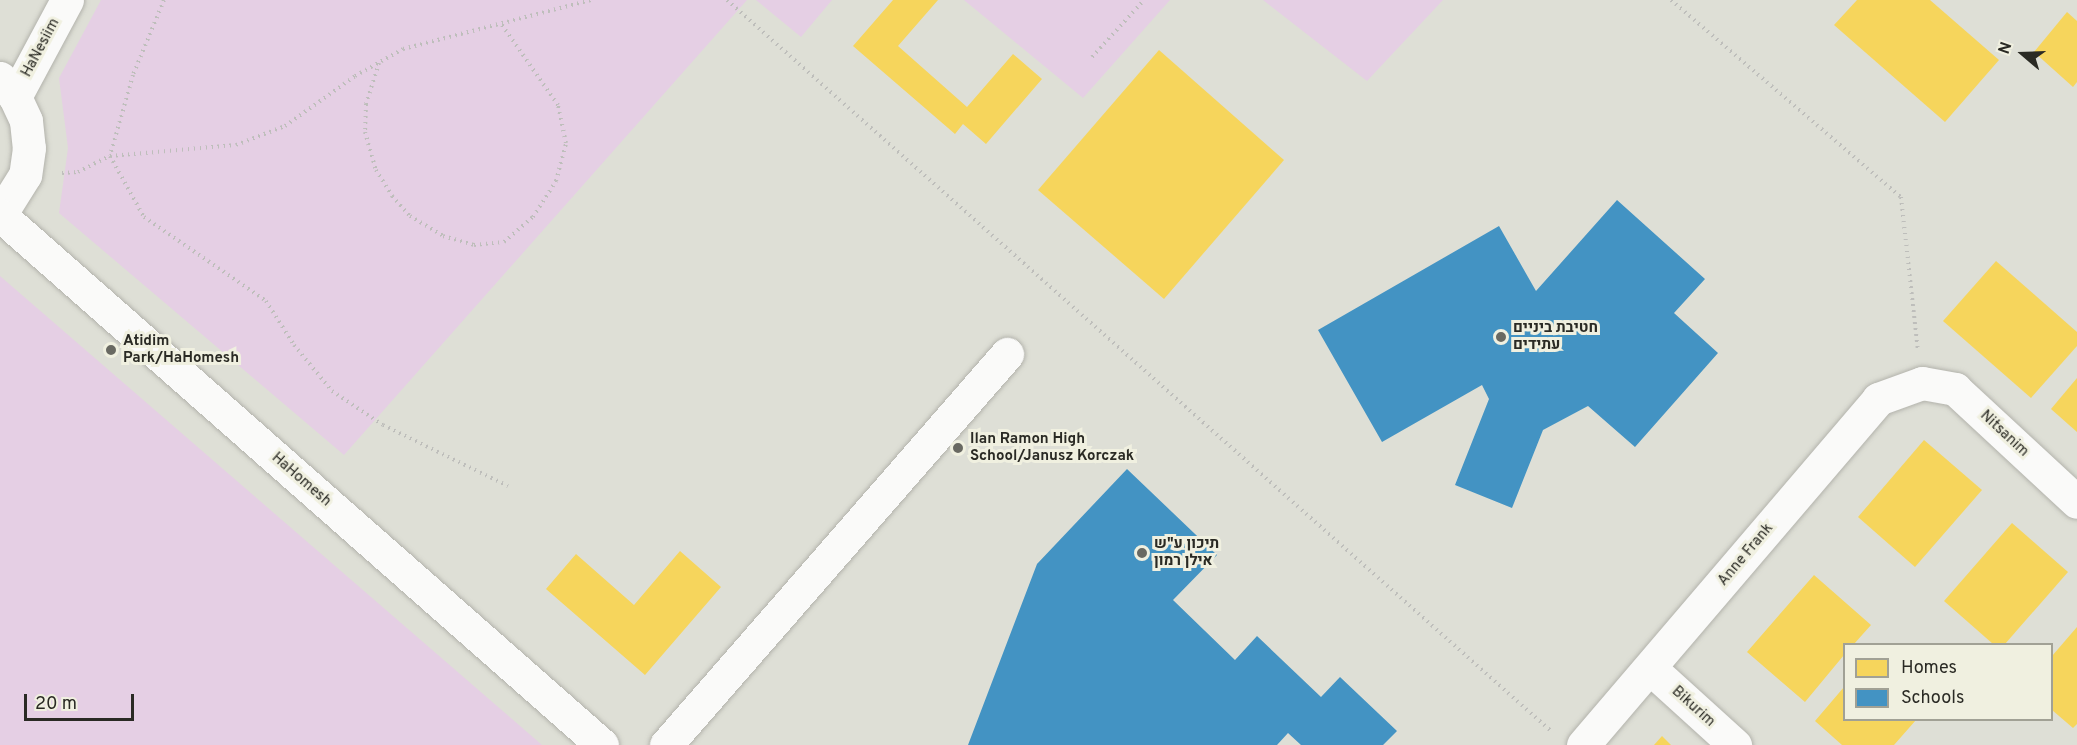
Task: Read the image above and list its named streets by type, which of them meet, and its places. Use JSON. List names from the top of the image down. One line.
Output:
{"streets":{"street":["HaNesiim","Nitsanim","HaHomesh","Anne Frank","Bikurim"]},"crossings":[["Nitsanim","Anne Frank"],["Anne Frank","Bikurim"]],"places":["חטיבת ביניים עתידים","Atidim Park/HaHomesh","Ilan Ramon High School/Janusz Korczak","תיכון ע\"ש אילן רמון"],"legend":["Homes","Schools"],"scale_bar":"20 m","north":"left"}
